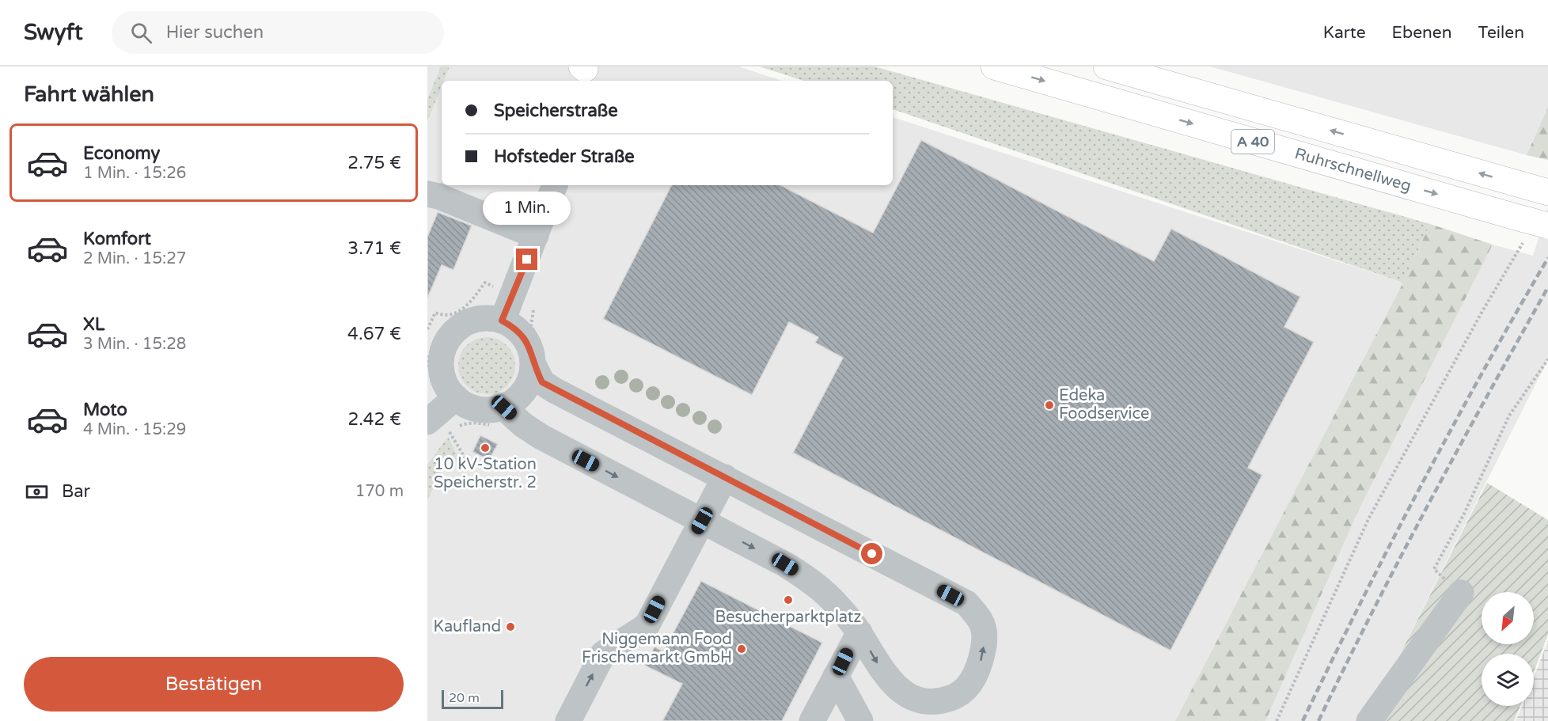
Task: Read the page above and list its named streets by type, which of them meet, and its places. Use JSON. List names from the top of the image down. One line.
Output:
{"streets":{"highway":["A 40","Ruhrschnellweg"]},"places":["Edeka Foodservice","10 kV-Station Speicherstr. 2","Besucherparktplatz","Kaufland","Niggemann Food Frischemarkt GmbH"],"scale_bar":"20 m","north":"bottom left","page":{"header":"Swyft","search":"Hier suchen","nav":["Karte","Ebenen","Teilen"],"heading":"Fahrt wählen","banner":["Speicherstraße","Hofsteder Straße"],"list":[{"name":"Economy","note":"1 Min. · 15:26","value":"2.75 €"},{"name":"Komfort","note":"2 Min. · 15:27","value":"3.71 €"},{"name":"XL","note":"3 Min. · 15:28","value":"4.67 €"},{"name":"Moto","note":"4 Min. · 15:29","value":"2.42 €"}],"bubble":"1 Min.","pay":["Bar","170 m"],"buttons":"Bestätigen","scale":"20 m"}}
